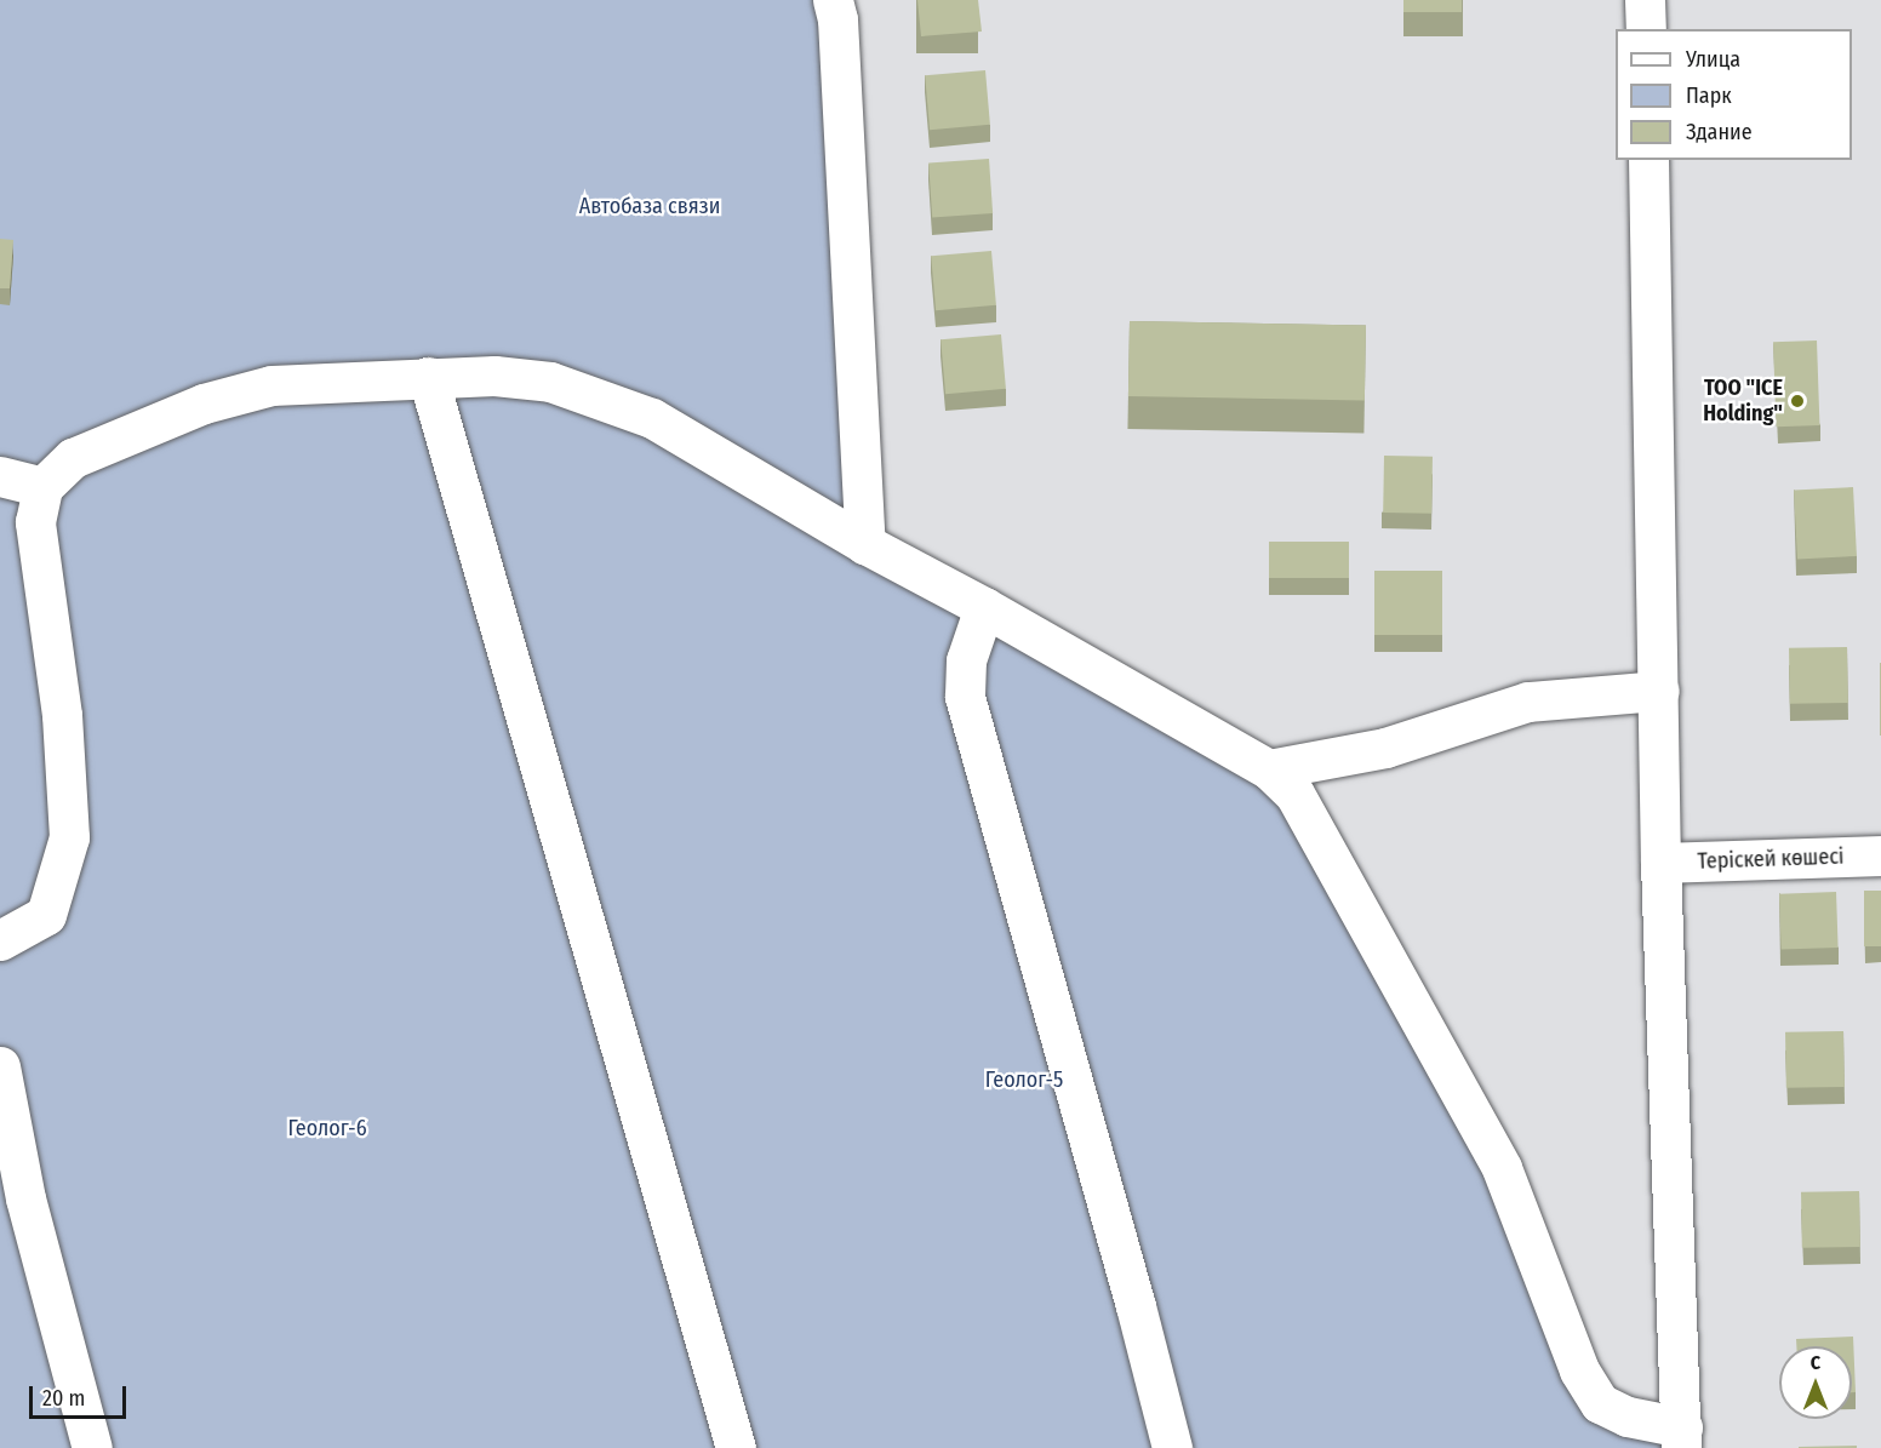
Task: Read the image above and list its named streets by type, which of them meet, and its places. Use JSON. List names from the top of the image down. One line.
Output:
{"streets":{"street":["Теріскей көшесі"]},"parks":["Автобаза связи","Геолог-5","Геолог-6"],"places":["ТОО \"ICE Holding\""],"legend":["Улица","Парк","Здание"],"scale_bar":"20 m","north":"top"}
